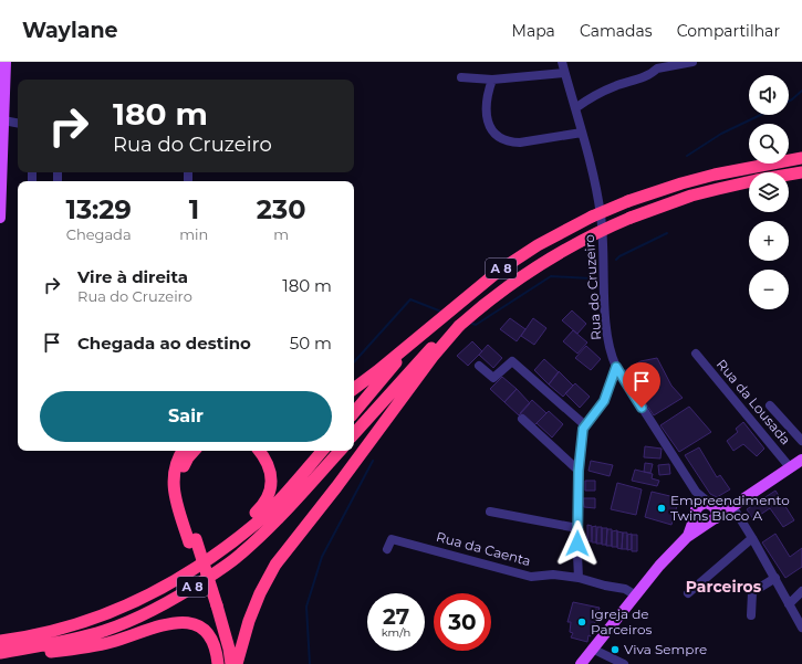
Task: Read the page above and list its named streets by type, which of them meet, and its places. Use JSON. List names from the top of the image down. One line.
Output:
{"streets":{"highway":["A 8"],"street":["Rua do Cruzeiro","Rua da Lousada","Rua da Caenta"]},"districts":["Parceiros"],"places":["Empreendimento Twins Bloco A","Igreja de Parceiros","Viva Sempre"],"page":{"header":"Waylane","nav":["Mapa","Camadas","Compartilhar"],"map_buttons":["+","−"],"turn":["180 m","Rua do Cruzeiro"],"eta":["13:29","Chegada","1","min","230","m"],"list":[{"name":"Vire à direita","note":"Rua do Cruzeiro","value":"180 m"},{"name":"Chegada ao destino","value":"50 m"}],"buttons":"Sair","speed":"27 km/h","limit":"30"}}
